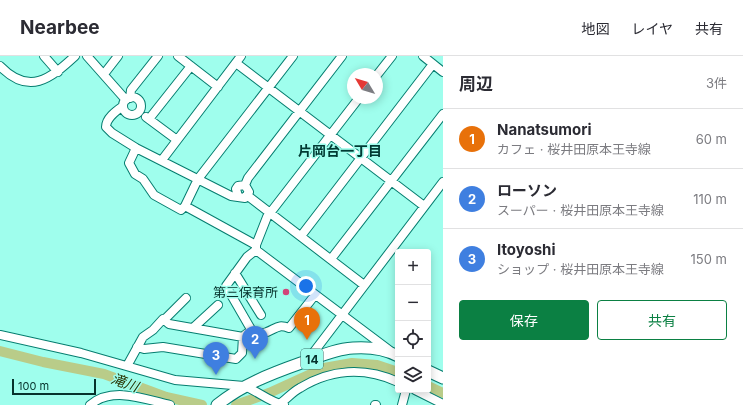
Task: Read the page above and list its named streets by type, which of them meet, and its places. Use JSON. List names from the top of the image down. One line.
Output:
{"streets":{"main road":["14"]},"districts":["片岡台一丁目"],"water":["滝川"],"places":["第三保育所"],"scale_bar":"100 m","north":"top left","page":{"header":"Nearbee","nav":["地図","レイヤ","共有"],"heading":["周辺","3件"],"list":[{"mark":"1","name":"Nanatsumori","note":"カフェ · 桜井田原本王寺線","value":"60 m"},{"mark":"2","name":"ローソン","note":"スーパー · 桜井田原本王寺線","value":"110 m"},{"mark":"3","name":"Itoyoshi","note":"ショップ · 桜井田原本王寺線","value":"150 m"}],"map_buttons":["+","−"],"buttons":["保存","共有"],"pins":["1","2","3"],"scale":"100 m"}}
